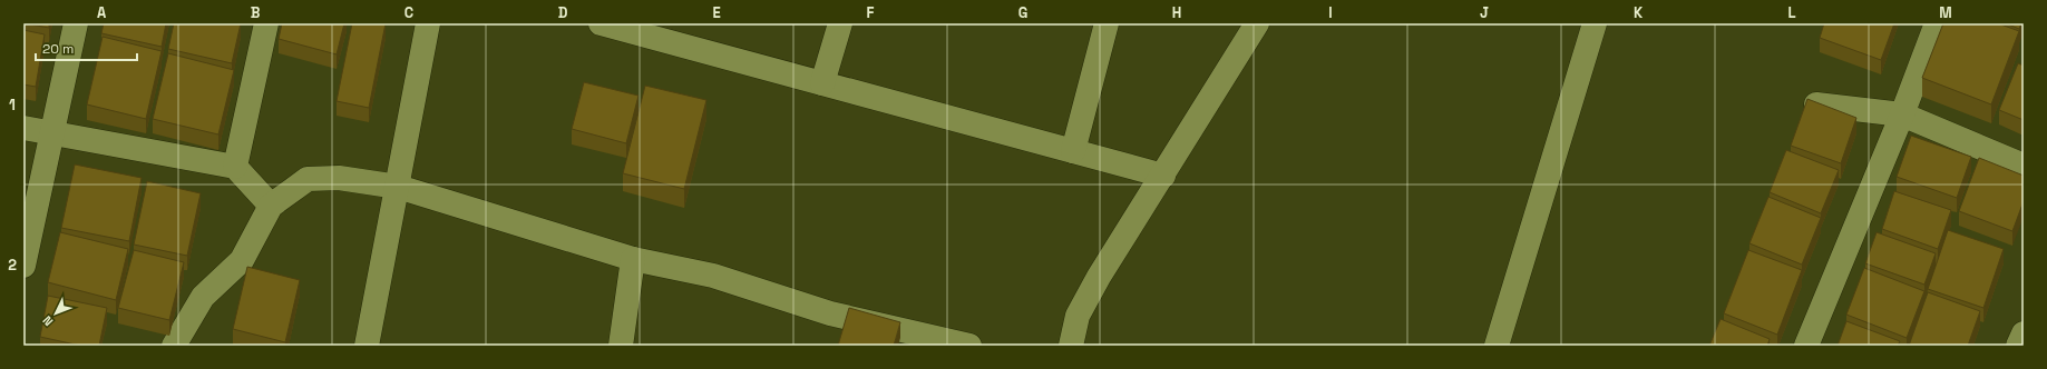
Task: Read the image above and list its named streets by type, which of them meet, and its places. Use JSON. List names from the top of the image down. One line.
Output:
{"scale_bar":"20 m","north":"bottom left","grid":{"columns":["A","B","C","D","E","F","G","H","I","J","K","L","M"],"rows":["1","2"]}}
